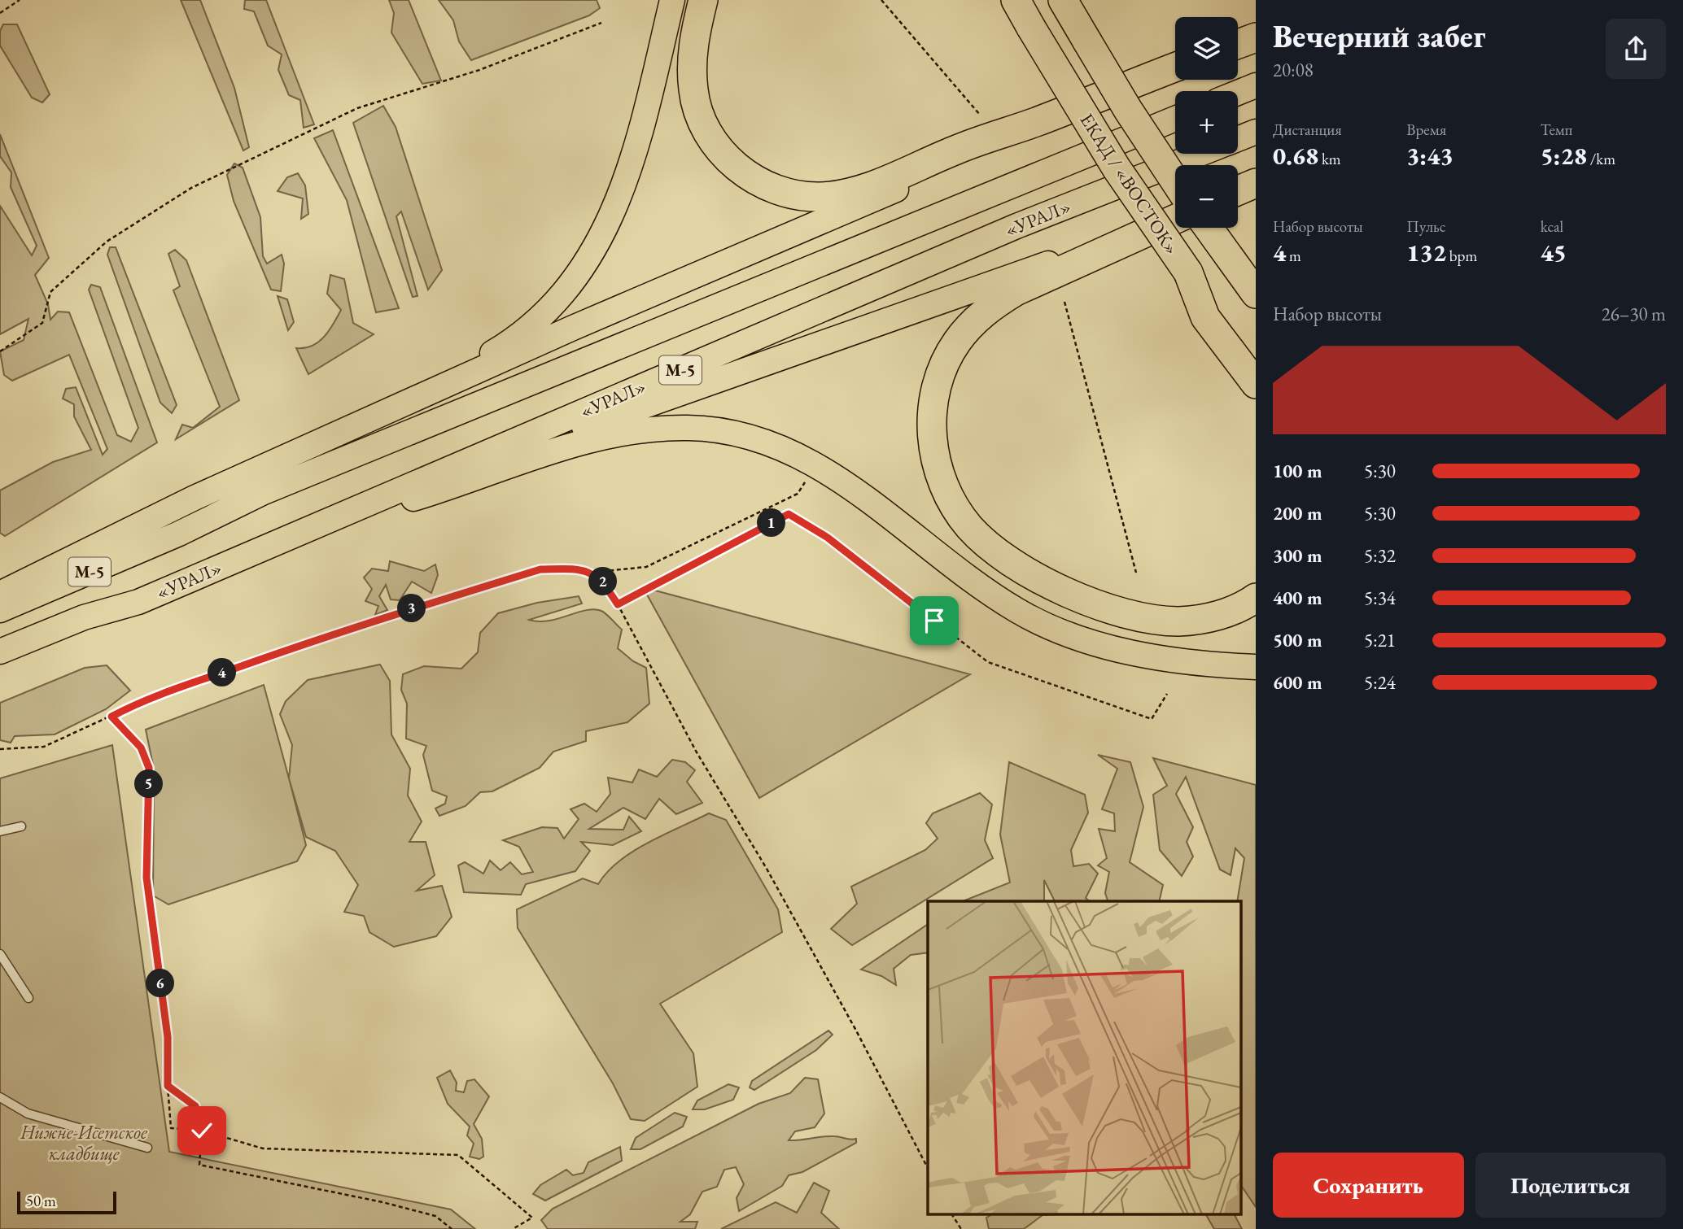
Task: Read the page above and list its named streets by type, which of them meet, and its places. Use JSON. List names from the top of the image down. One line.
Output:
{"streets":{"highway":["ЕКАД / «ВОСТОК»"],"main road":["«УРАЛ»","М-5"]},"parks":["Нижне-Исетское кладбище"],"scale_bar":"50 m","page":{"heading":["Вечерний забег","20:08"],"map_buttons":["+","−"],"stats":[["Дистанция","0.68 km"],["Время","3:43"],["Темп","5:28 /km"],["Набор высоты","4 m"],["Пульс","132 bpm"],["kcal","45"]],"chart":["Набор высоты","26–30 m"],"list":[{"name":"100 m","note":"5:30"},{"name":"200 m","note":"5:30"},{"name":"300 m","note":"5:32"},{"name":"400 m","note":"5:34"},{"name":"500 m","note":"5:21"},{"name":"600 m","note":"5:24"}],"pins":["1","2","3","4","5","6"],"buttons":["Сохранить","Поделиться"],"scale":"50 m"}}
